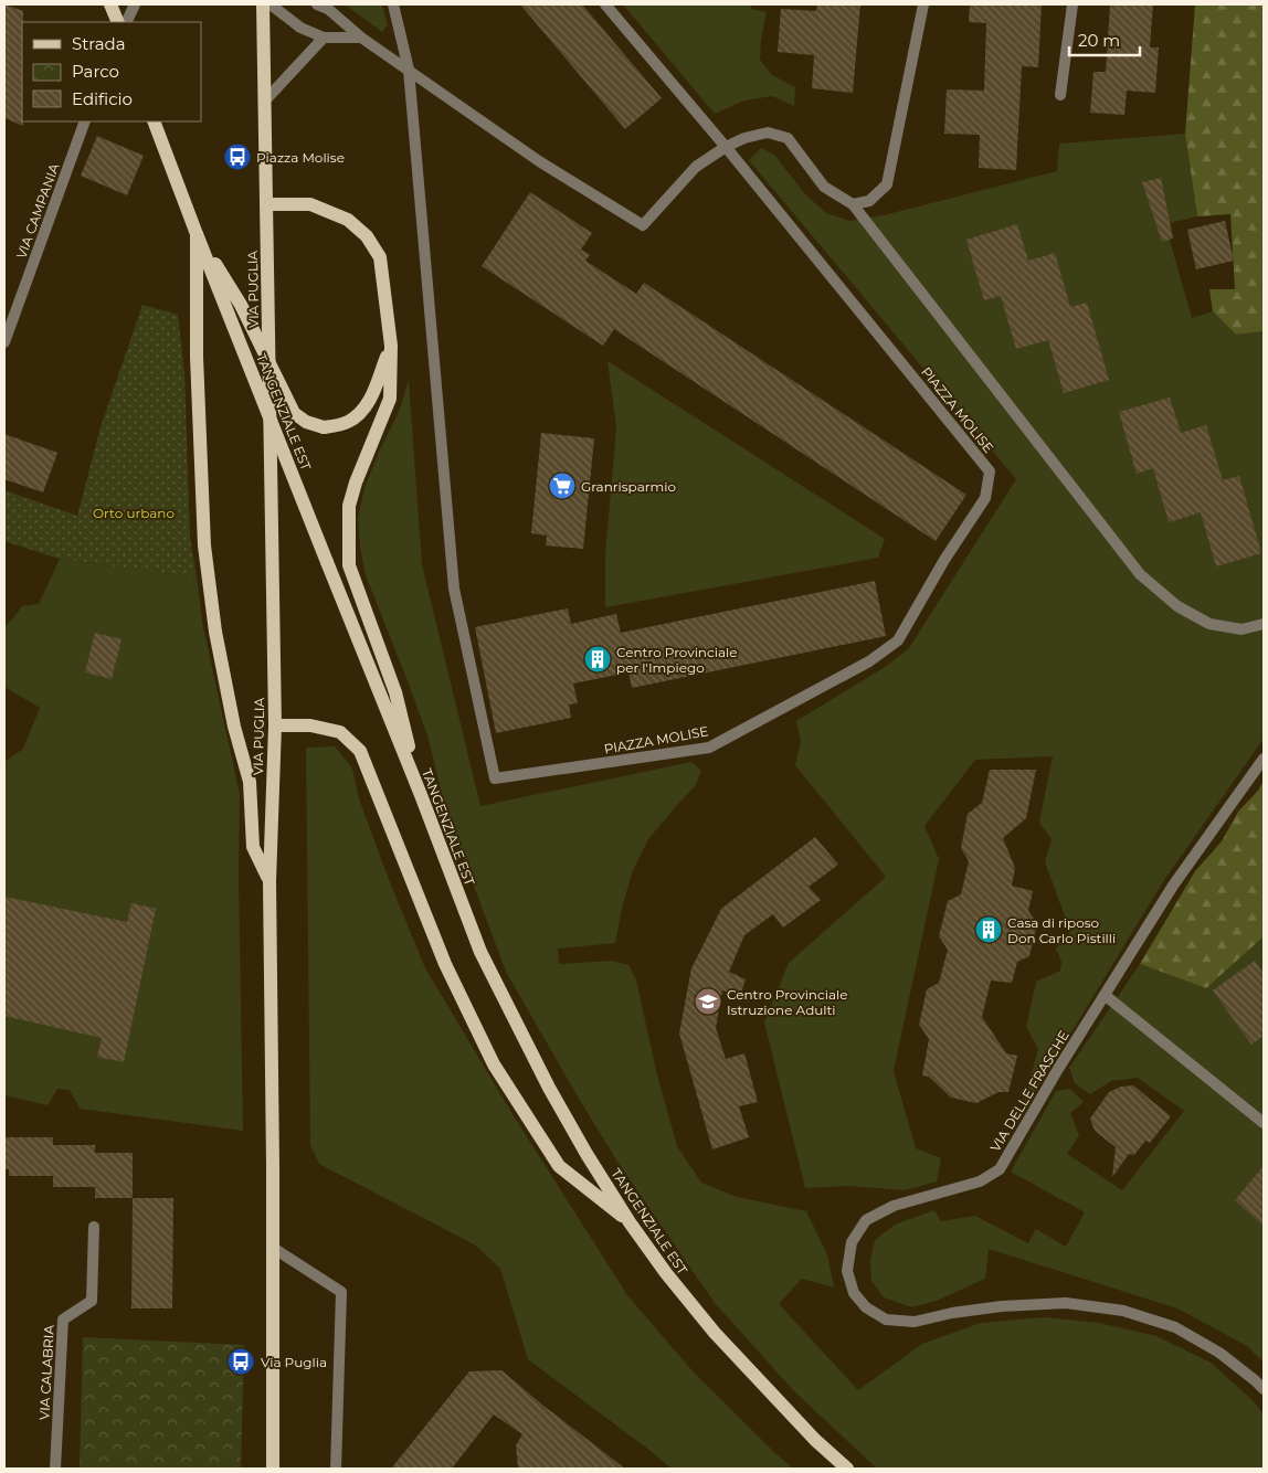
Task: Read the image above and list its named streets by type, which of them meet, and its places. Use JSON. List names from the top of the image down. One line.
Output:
{"streets":{"main road":["VIA PUGLIA","TANGENZIALE EST"],"street":["VIA CAMPANIA","PIAZZA MOLISE","VIA DELLE FRASCHE","VIA CALABRIA"]},"parks":["Orto urbano"],"places":{"bus stop":["Piazza Molise","Via Puglia"],"supermarket":["Granrisparmio"],"building":["Centro Provinciale per l'Impiego","Casa di riposo Don Carlo Pistilli"],"school or university":["Centro Provinciale Istruzione Adulti"]},"legend":["Strada","Parco","Edificio"],"scale_bar":"20 m"}
